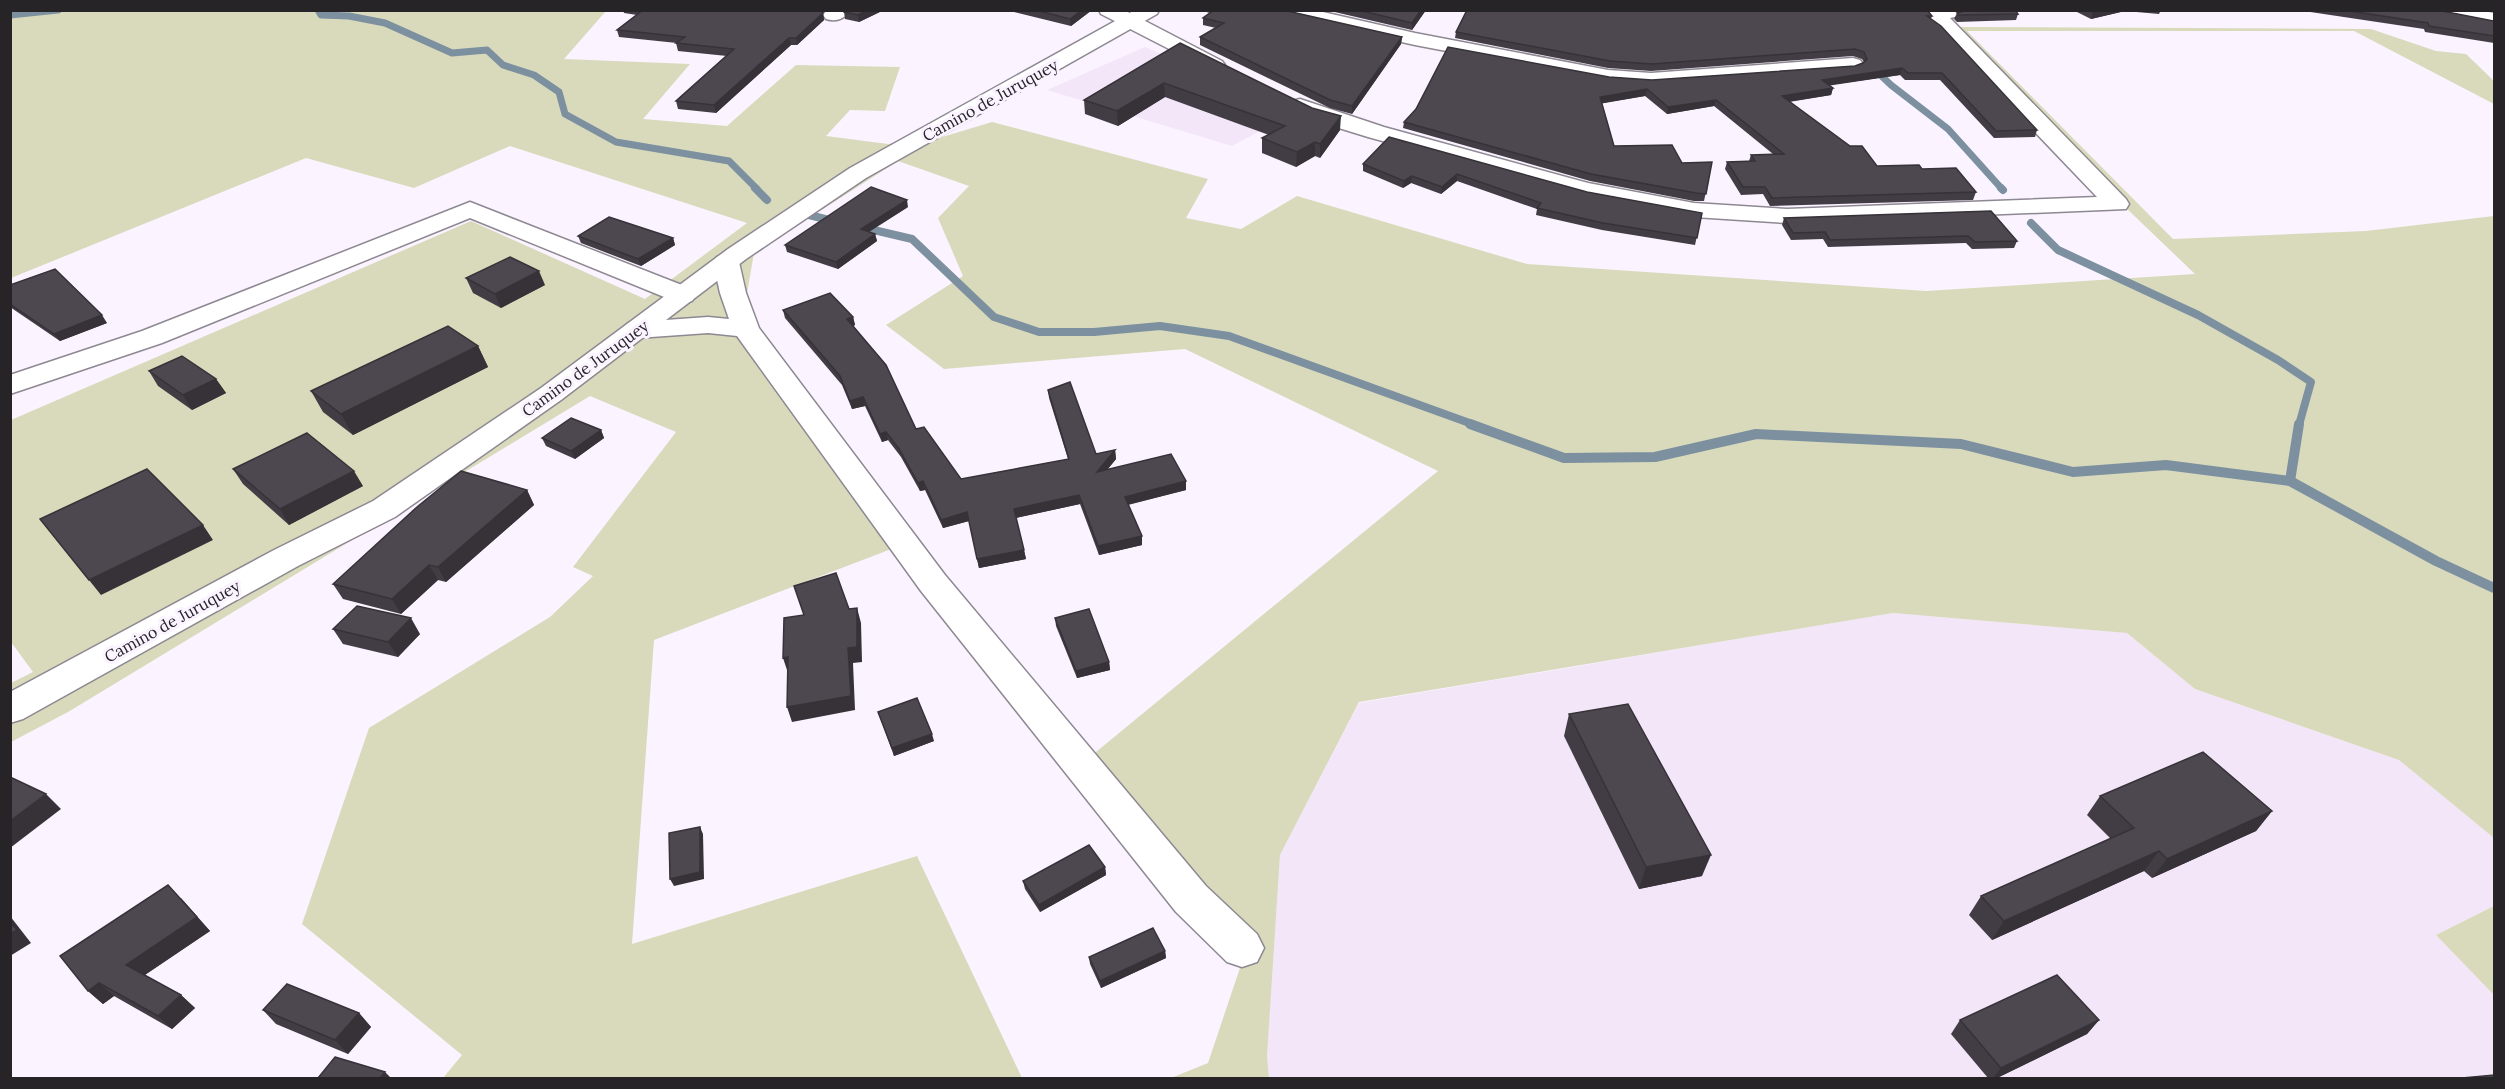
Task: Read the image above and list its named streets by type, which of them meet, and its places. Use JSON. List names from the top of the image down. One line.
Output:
{"streets":{"street":["Camino de Juruquey"]}}
